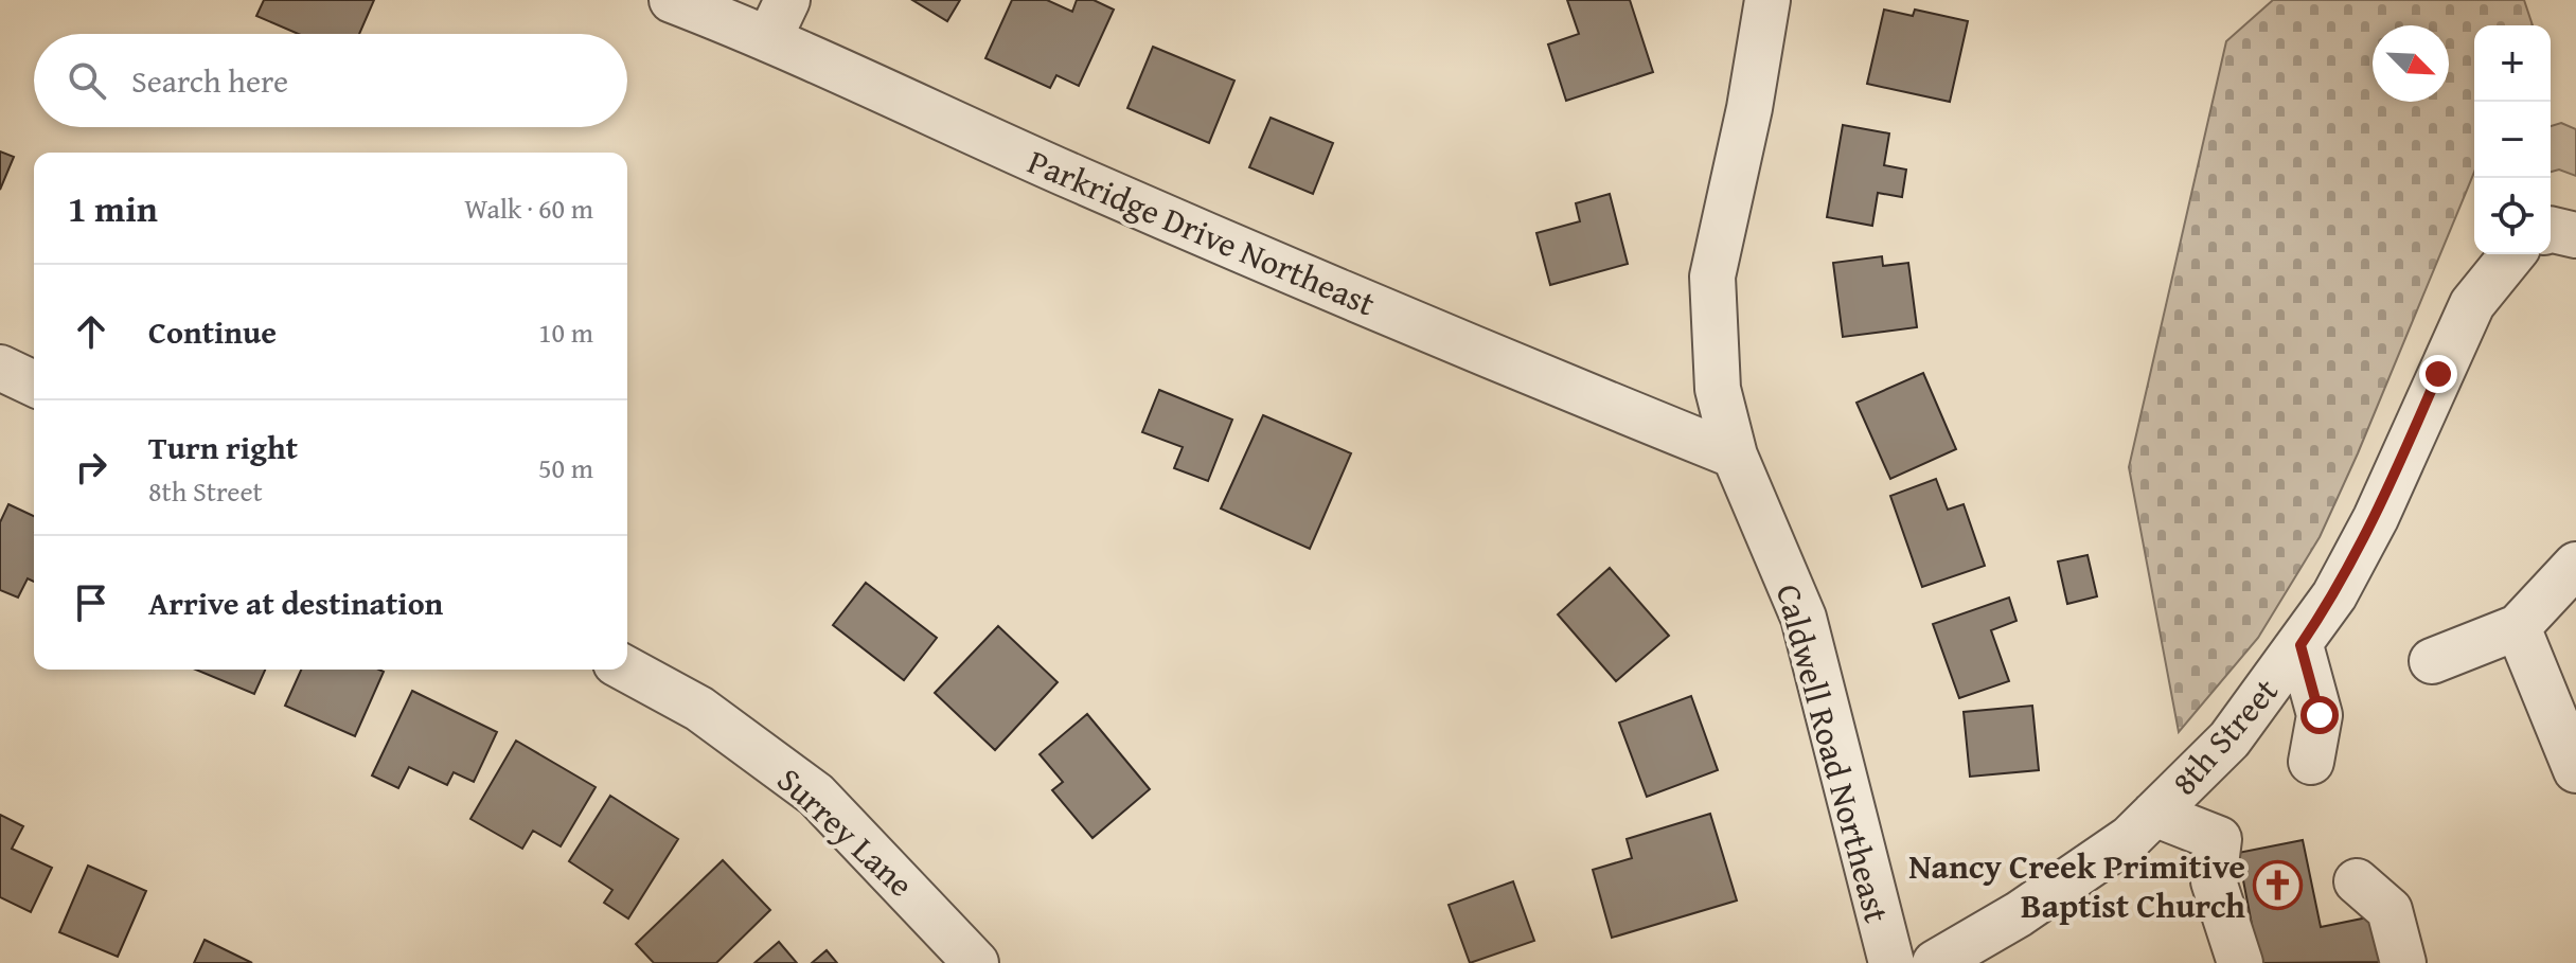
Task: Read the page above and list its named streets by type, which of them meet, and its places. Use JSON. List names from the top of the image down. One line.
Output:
{"streets":{"street":["Parkridge Drive Northeast","8th Street","Caldwell Road Northeast","Surrey Lane"]},"crossings":[["Parkridge Drive Northeast","Caldwell Road Northeast"]],"places":{"church":["Nancy Creek Primitive Baptist Church"]},"north":"bottom right","page":{"map_buttons":["+","−"],"search":"Search here","heading":["1 min","Walk · 60 m"],"list":[["Continue","10 m"],["Turn right","8th Street","50 m"],"Arrive at destination"]}}
